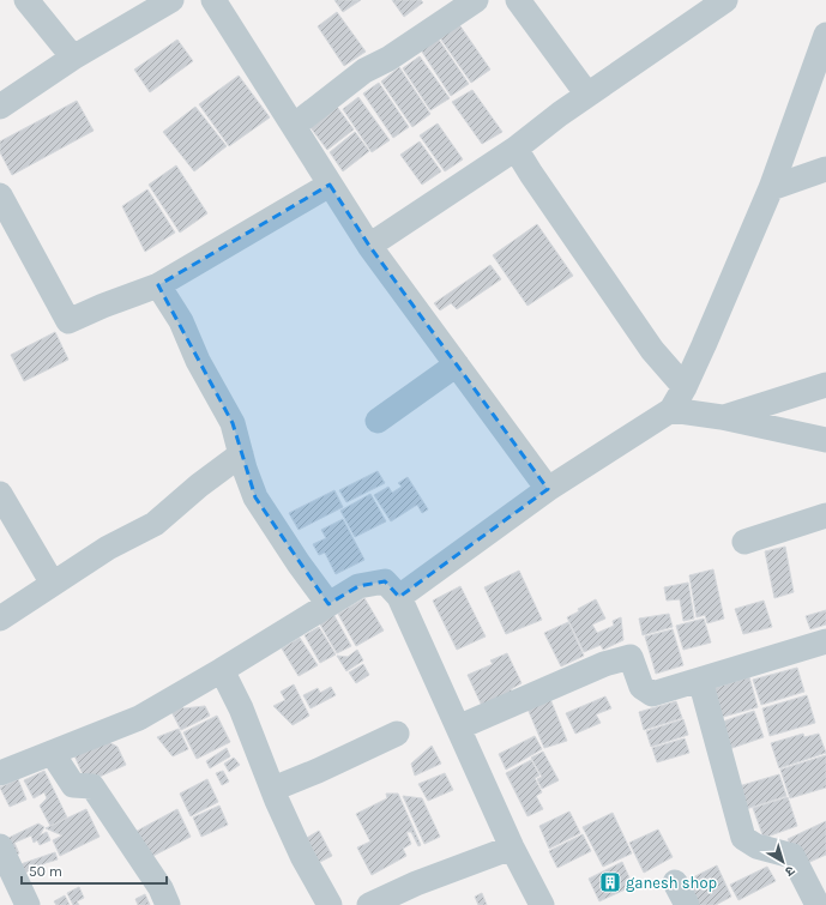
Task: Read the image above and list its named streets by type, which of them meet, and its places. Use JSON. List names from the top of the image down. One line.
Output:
{"places":{"building":["ganesh shop"]},"scale_bar":"50 m","north":"bottom right"}
